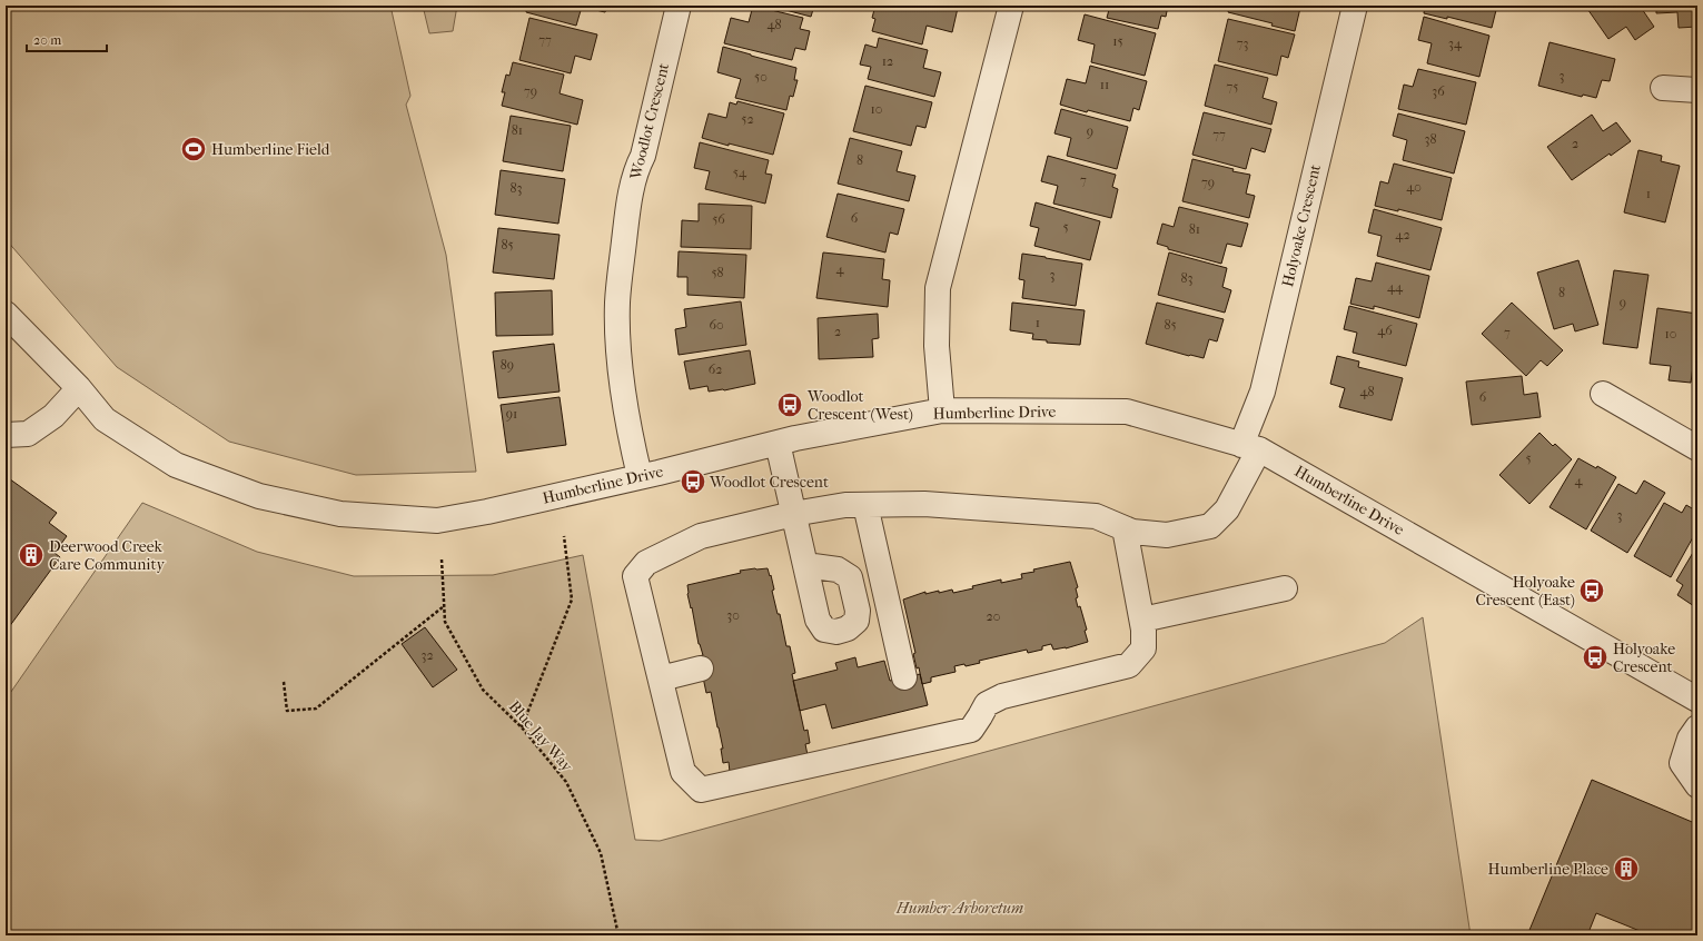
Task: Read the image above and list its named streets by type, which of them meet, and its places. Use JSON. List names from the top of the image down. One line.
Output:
{"streets":{"street":["Woodlot Crescent","Holyoake Crescent","Humberline Drive"],"path":["Blue Jay Way"]},"crossings":[["Woodlot Crescent","Humberline Drive"],["Holyoake Crescent","Humberline Drive"]],"parks":["Humber Arboretum"],"places":{"sports":["Humberline Field"],"bus stop":["Woodlot Crescent (West)","Woodlot Crescent","Holyoake Crescent (East)","Holyoake Crescent"],"building":["Deerwood Creek Care Community","Humberline Place"]},"house_numbers":["48","77","15","73","34","12","3","50","11","75","79","36","10","52","81","9","77","38","2","8","54","7","79","40","83","1","6","56","5","81","42","85","4","58","3","83","44","8","9","1","60","85","46","2","7","10","89","62","48","6","91","5","4","3","30","20","32"],"scale_bar":"20 m"}
